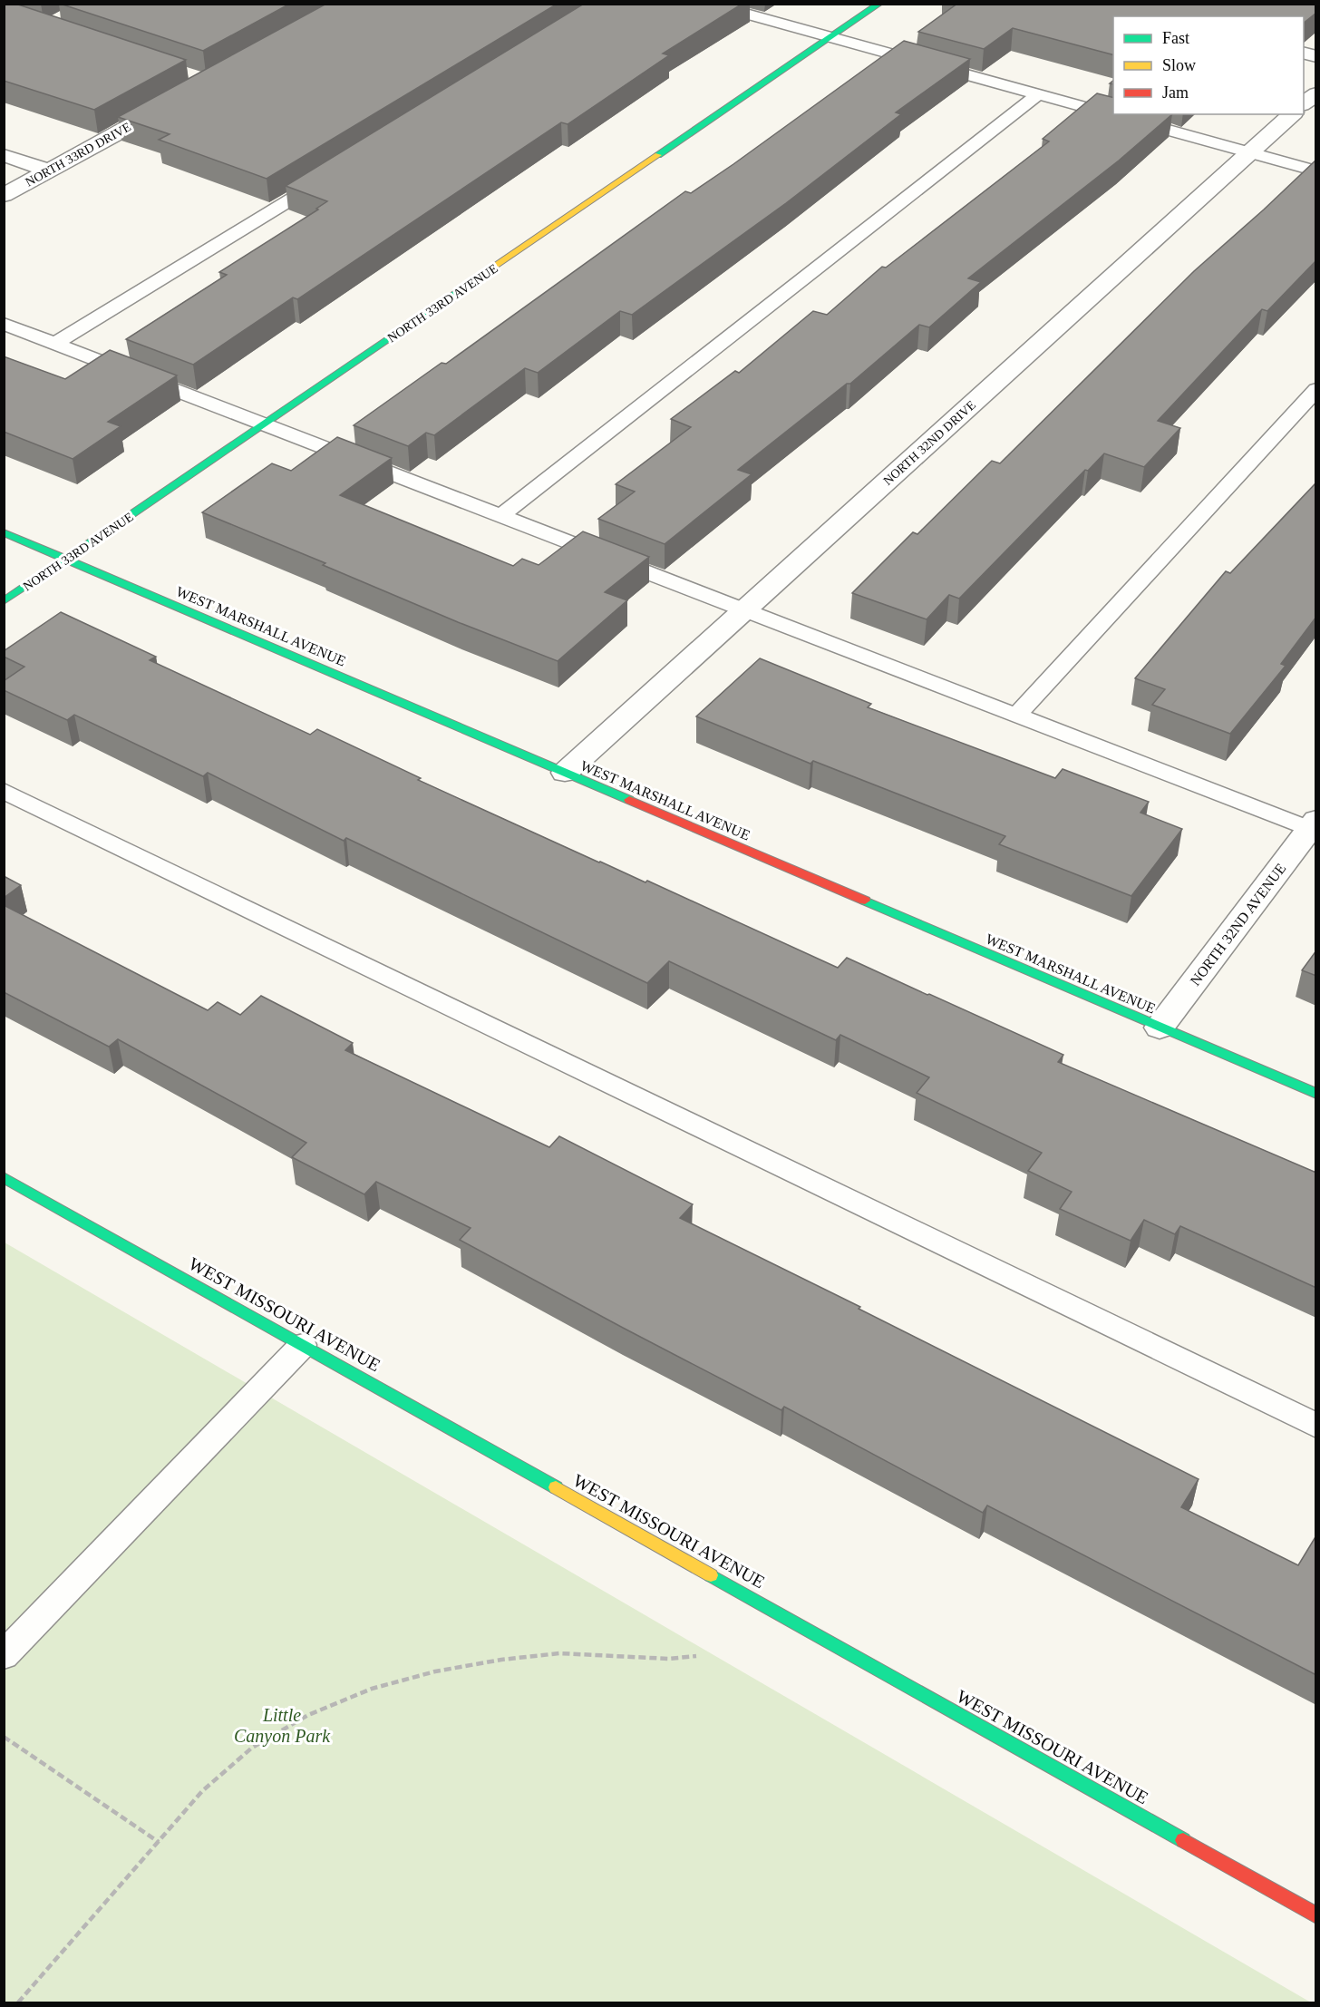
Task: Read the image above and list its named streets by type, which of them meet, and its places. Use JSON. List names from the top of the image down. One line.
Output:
{"streets":{"street":["NORTH 33RD DRIVE","NORTH 33RD AVENUE","NORTH 32ND DRIVE","WEST MARSHALL AVENUE","NORTH 32ND AVENUE","WEST MISSOURI AVENUE"]},"crossings":[["NORTH 33RD AVENUE","WEST MARSHALL AVENUE"],["NORTH 32ND DRIVE","WEST MARSHALL AVENUE"],["WEST MARSHALL AVENUE","NORTH 32ND AVENUE"]],"parks":["Little Canyon Park"],"legend":["Fast","Slow","Jam"]}
